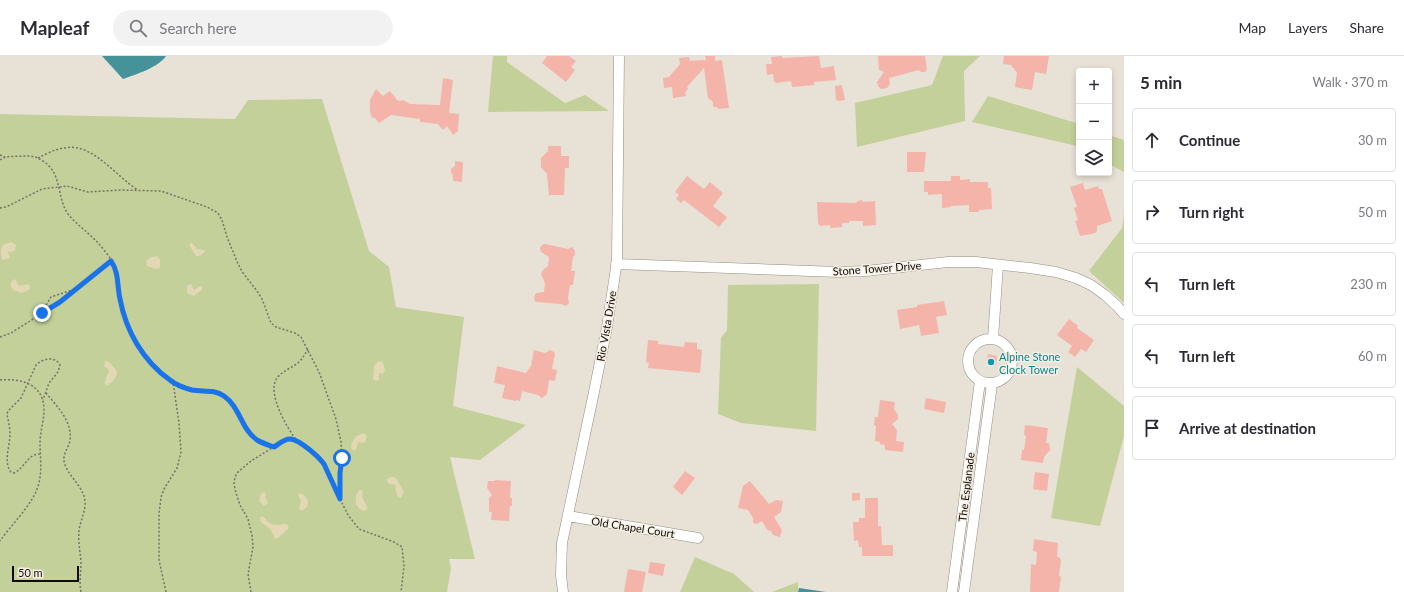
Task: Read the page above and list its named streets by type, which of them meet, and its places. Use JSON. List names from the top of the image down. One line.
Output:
{"streets":{"street":["Stone Tower Drive","Rio Vista Drive","The Esplanade","Old Chapel Court"]},"crossings":[["Stone Tower Drive","Rio Vista Drive"],["Rio Vista Drive","Old Chapel Court"]],"places":["Alpine Stone Clock Tower"],"scale_bar":"50 m","page":{"header":"Mapleaf","search":"Search here","nav":["Map","Layers","Share"],"heading":["5 min","Walk · 370 m"],"map_buttons":["+","−"],"list":[["Continue","30 m"],["Turn right","50 m"],["Turn left","230 m"],["Turn left","60 m"],"Arrive at destination"],"scale":"50 m"}}
